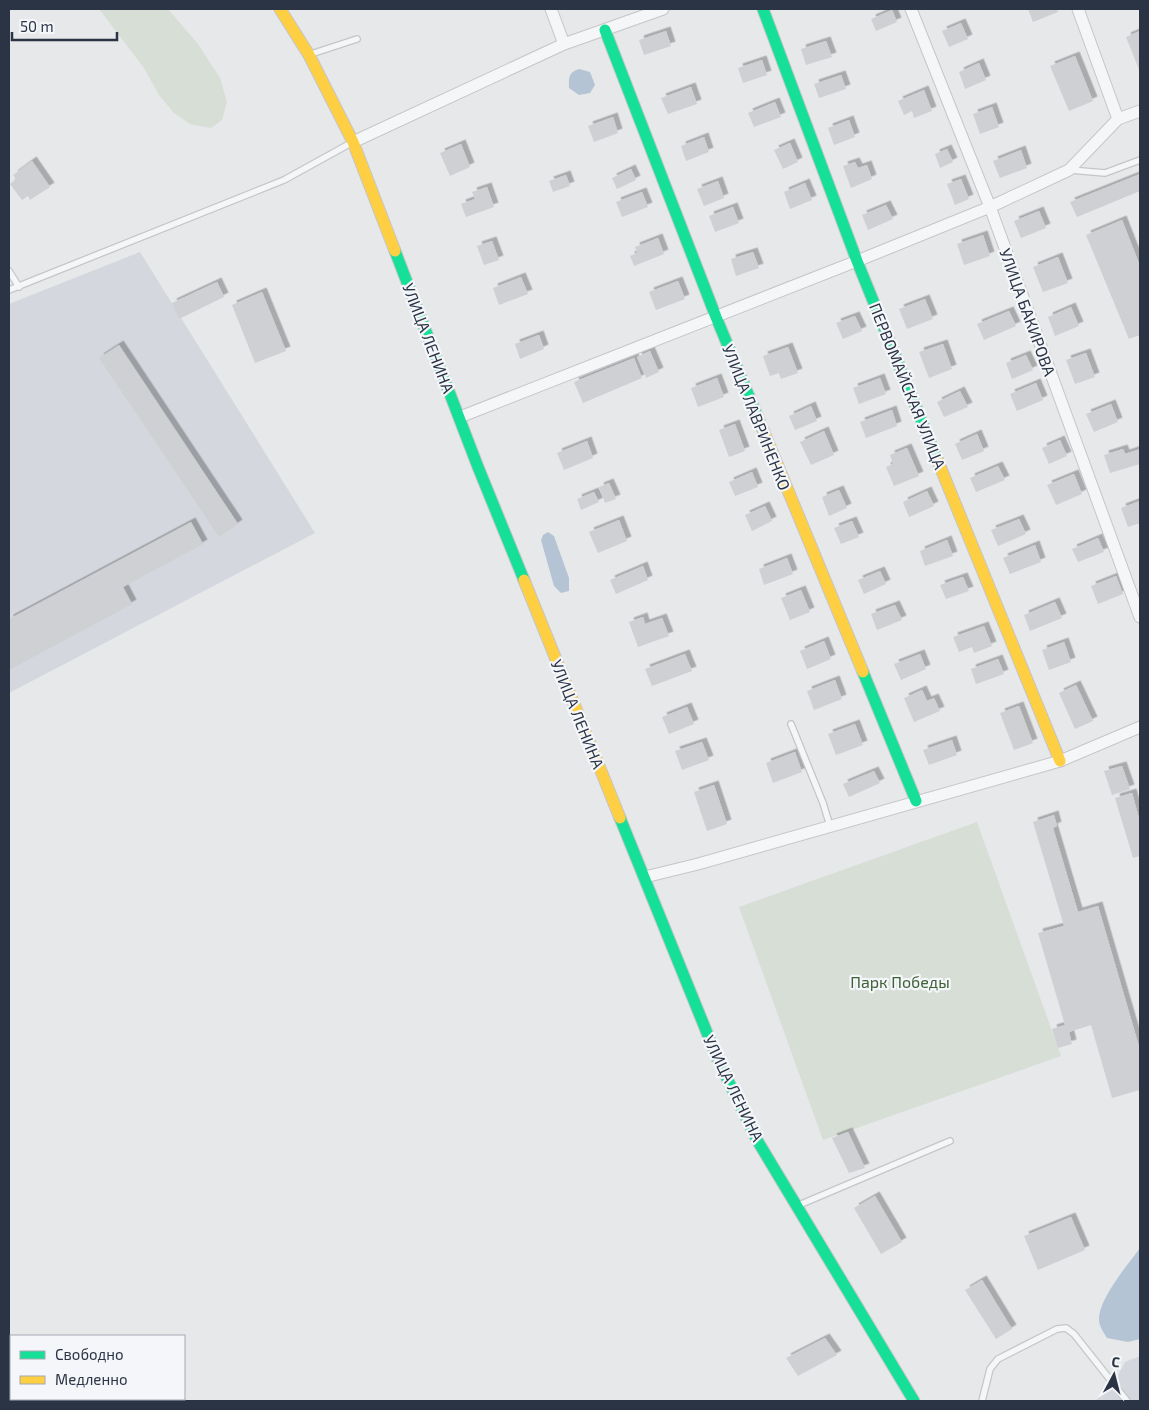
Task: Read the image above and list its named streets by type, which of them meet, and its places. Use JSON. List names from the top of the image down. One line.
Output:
{"streets":{"street":["УЛИЦА БАКИРОВА","УЛИЦА ЛЕНИНА","ПЕРВОМАЙСКАЯ УЛИЦА","УЛИЦА ЛАВРИНЕНКО"]},"parks":["Парк Победы"],"legend":["Свободно","Медленно"],"scale_bar":"50 m","north":"top"}
